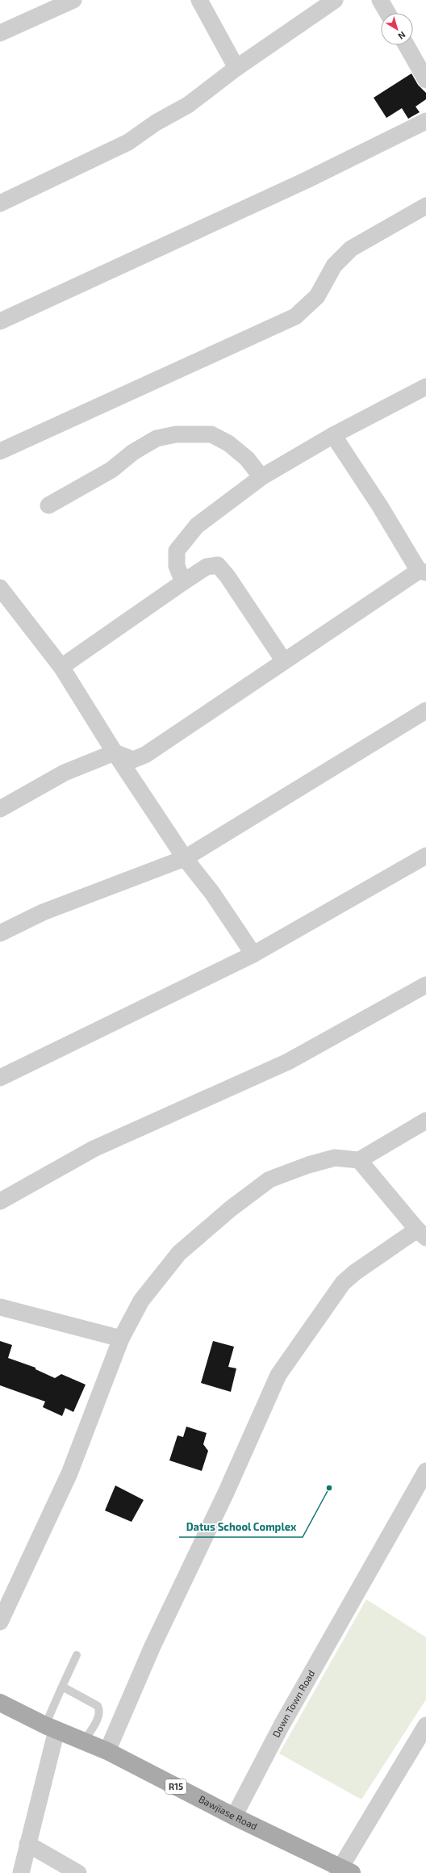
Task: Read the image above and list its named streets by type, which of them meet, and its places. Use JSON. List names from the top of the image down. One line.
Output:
{"streets":{"main road":["R15","Bawjiase Road"],"street":["Down Town Road"]},"crossings":[["Down Town Road","Bawjiase Road"]],"places":["Datus School Complex"],"north":"bottom right"}
